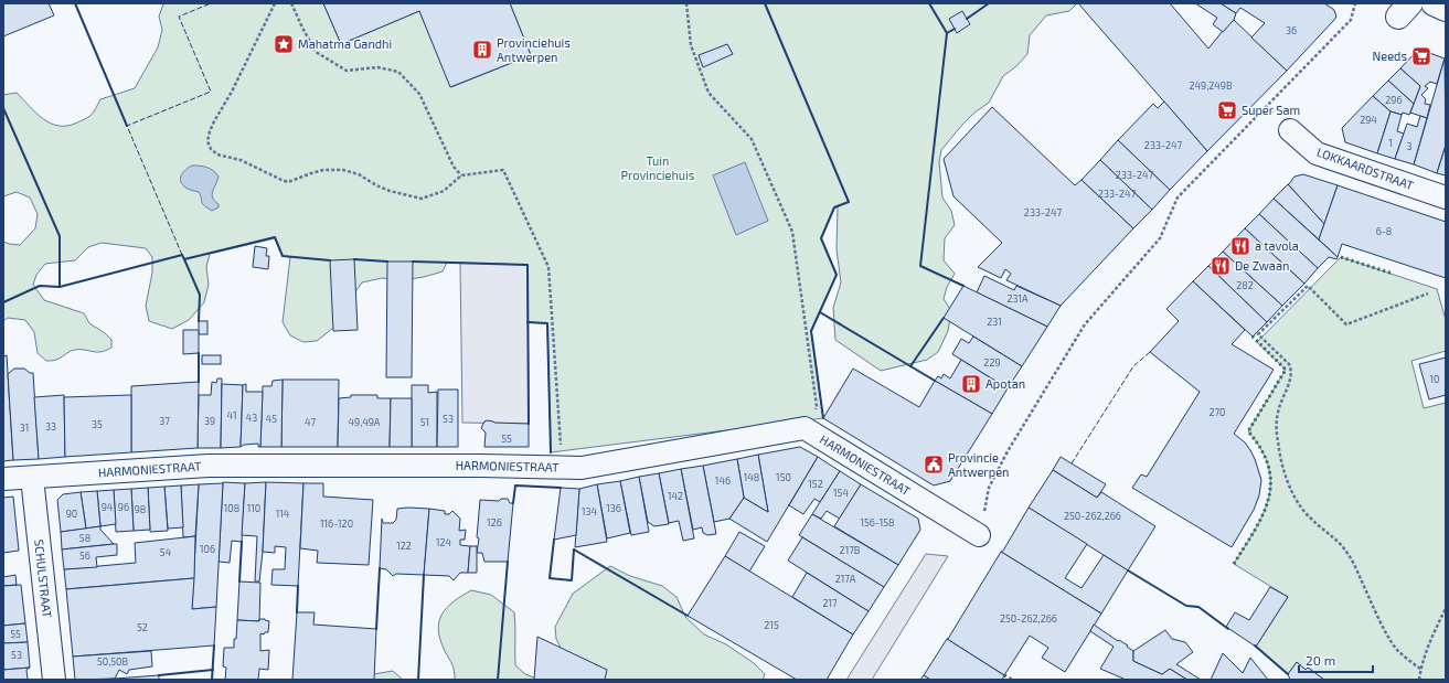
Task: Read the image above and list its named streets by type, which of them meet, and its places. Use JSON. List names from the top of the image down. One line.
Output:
{"streets":{"street":["LOKKAARDSTRAAT","HARMONIESTRAAT","SCHULSTRAAT"]},"crossings":[["HARMONIESTRAAT","SCHULSTRAAT"]],"parks":["Tuin Provinciehuis"],"places":{"place":["Mahatma Gandhi"],"building":["Provinciehuis Antwerpen","Apotan"],"supermarket":["Needs","Super Sam"],"restaurant":["a tavola","De Zwaan"],"public building":["Provincie Antwerpen"]},"house_numbers":["36","249,249B","296","294","1","233-247","3","233-247","233-247","233-247","6-8","282","231A","231","229","10","270","41","43","45","53","37","39","47","49,49A","51","35","33","31","55","148","150","146","152","154","142","94","96","108","110","136","98","134","90","114","250-262,266","126","156-158","116-120","58","124","122","106","217B","54","56","217A","217","250-262,266","215","52","55","53","50,50B"],"scale_bar":"20 m"}
